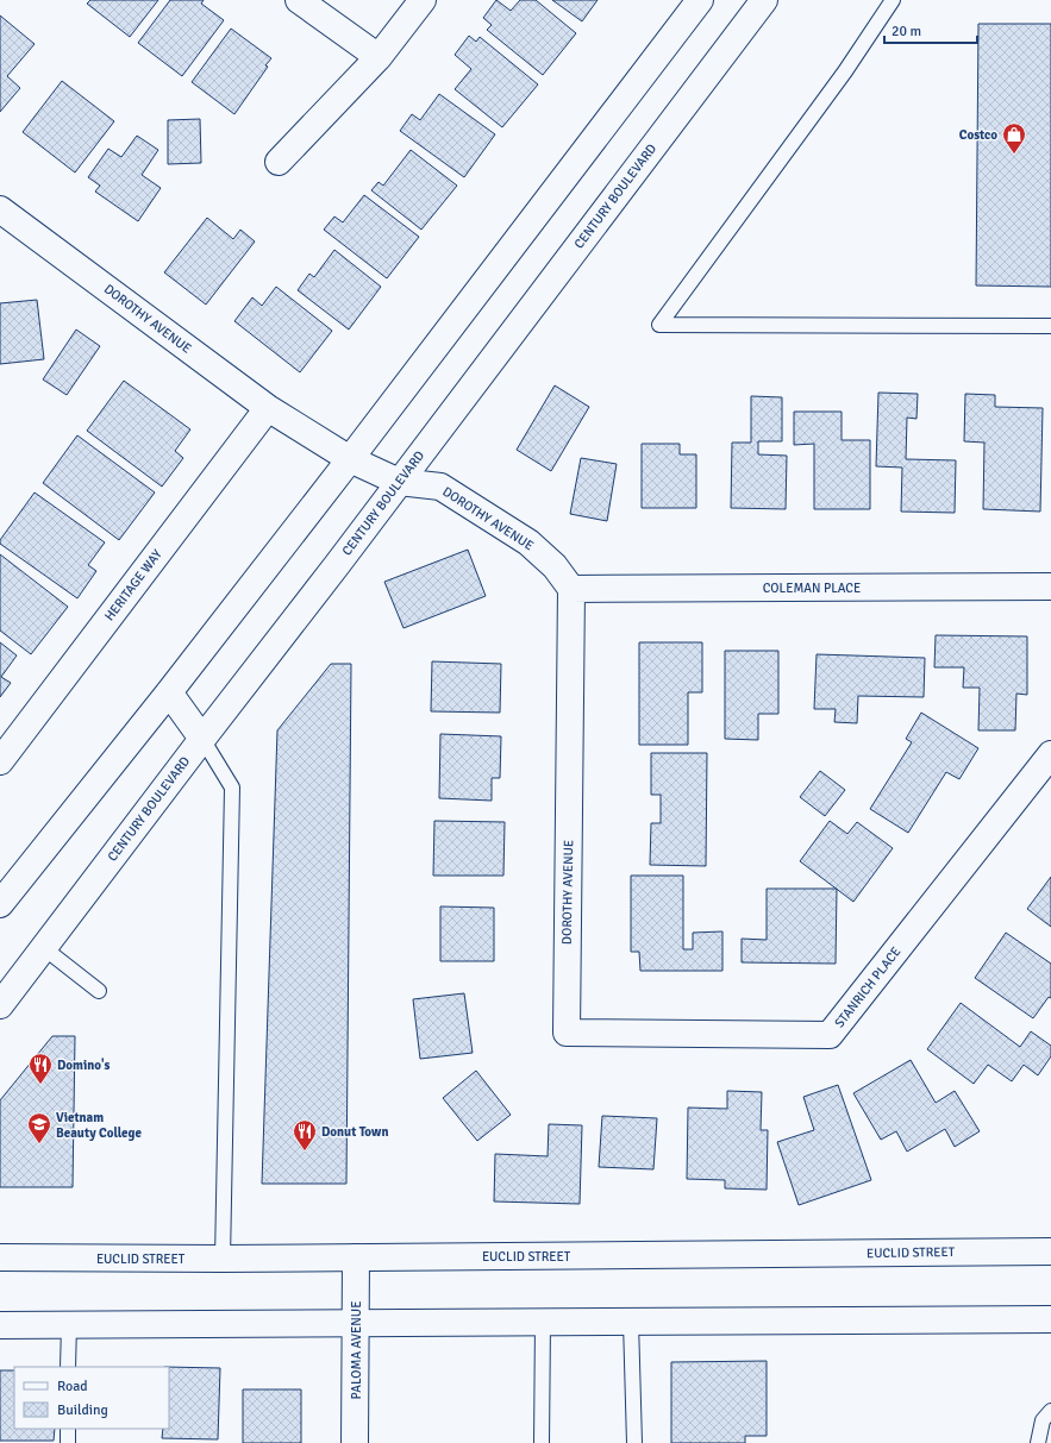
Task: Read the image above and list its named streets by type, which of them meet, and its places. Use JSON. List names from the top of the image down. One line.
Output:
{"streets":{"main road":["CENTURY BOULEVARD","DOROTHY AVENUE","HERITAGE WAY","COLEMAN PLACE","STANRICH PLACE","EUCLID STREET","PALOMA AVENUE"]},"crossings":[["CENTURY BOULEVARD","DOROTHY AVENUE"],["DOROTHY AVENUE","HERITAGE WAY"],["DOROTHY AVENUE","COLEMAN PLACE"],["DOROTHY AVENUE","STANRICH PLACE"],["EUCLID STREET","PALOMA AVENUE"]],"places":{"shop":["Costco"],"restaurant":["Domino's","Donut Town"],"school or university":["Vietnam Beauty College"]},"legend":["Road","Building"],"scale_bar":"20 m"}
